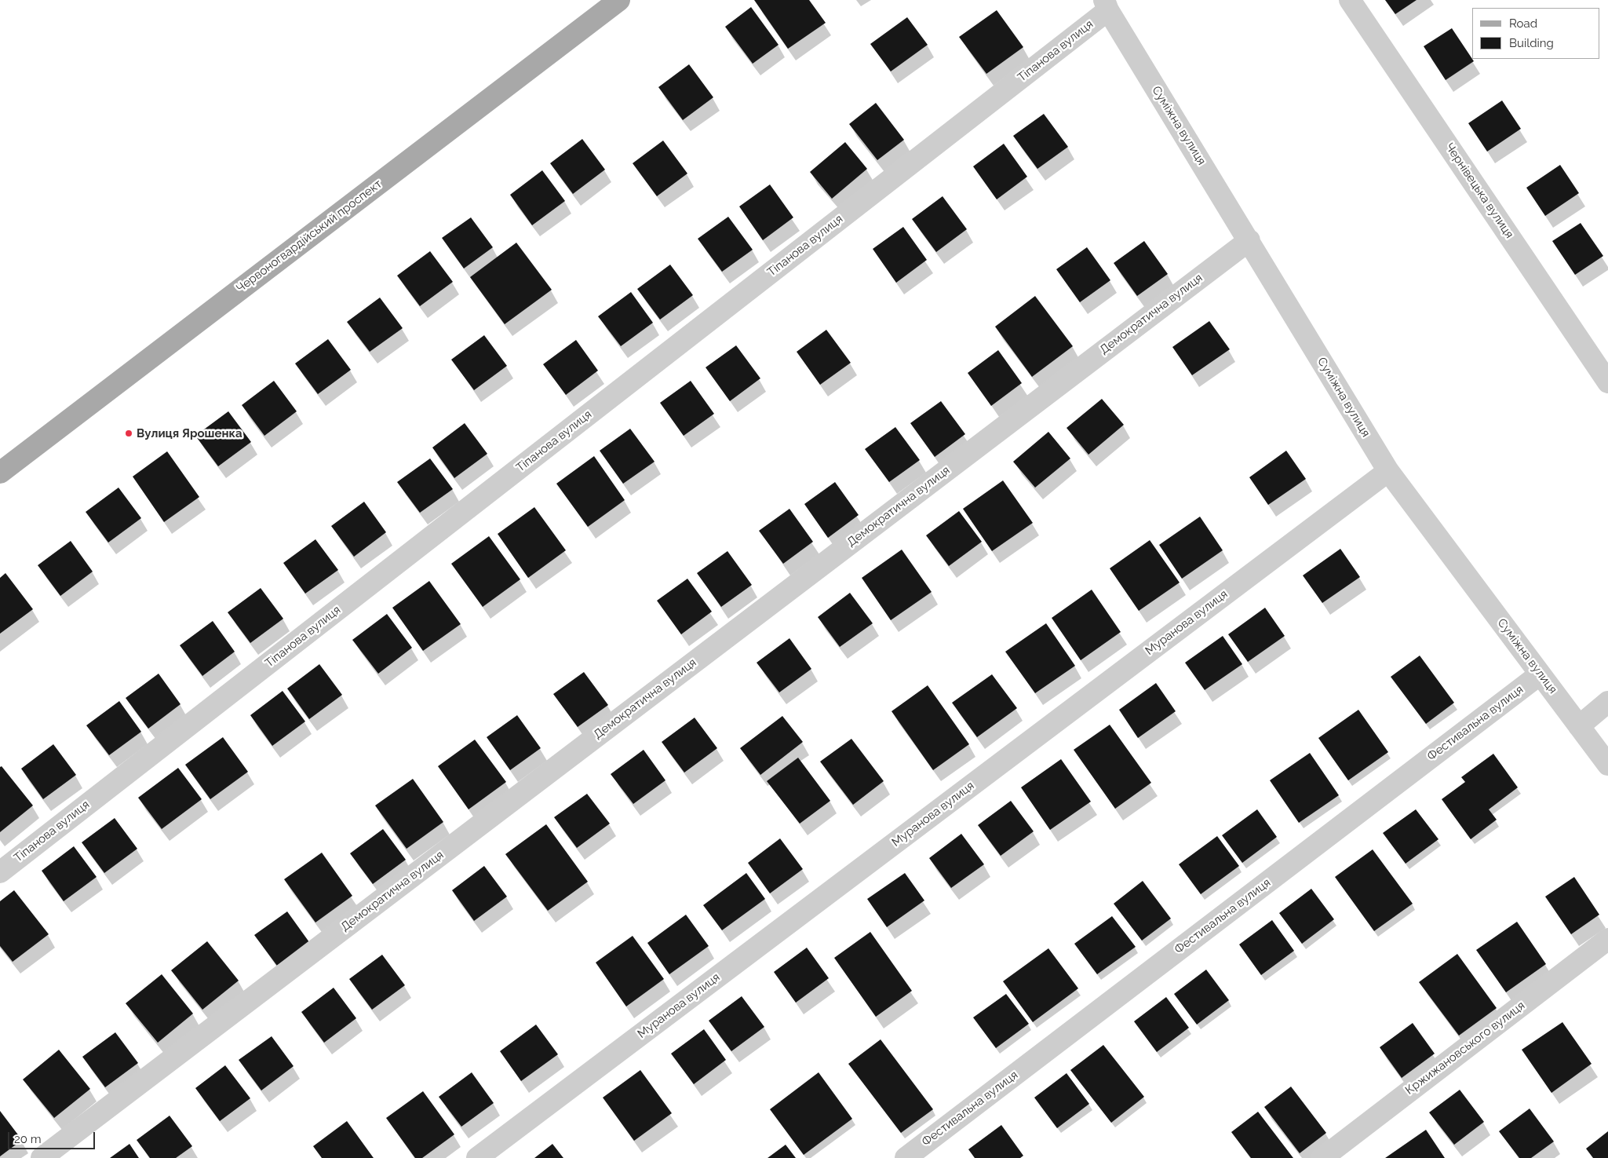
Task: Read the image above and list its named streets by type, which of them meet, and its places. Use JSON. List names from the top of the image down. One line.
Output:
{"streets":{"main road":["Червоногвардійський проспект"],"street":["Тіпанова вулиця","Суміжна вулиця","Чернівецька вулиця","Демократична вулиця","Муранова вулиця","Фестивальна вулиця","Кржижановського вулиця"]},"crossings":[["Тіпанова вулиця","Суміжна вулиця"],["Суміжна вулиця","Демократична вулиця"],["Суміжна вулиця","Муранова вулиця"],["Суміжна вулиця","Фестивальна вулиця"]],"places":["Вулиця Ярошенка"],"legend":["Road","Building"],"scale_bar":"20 m"}
